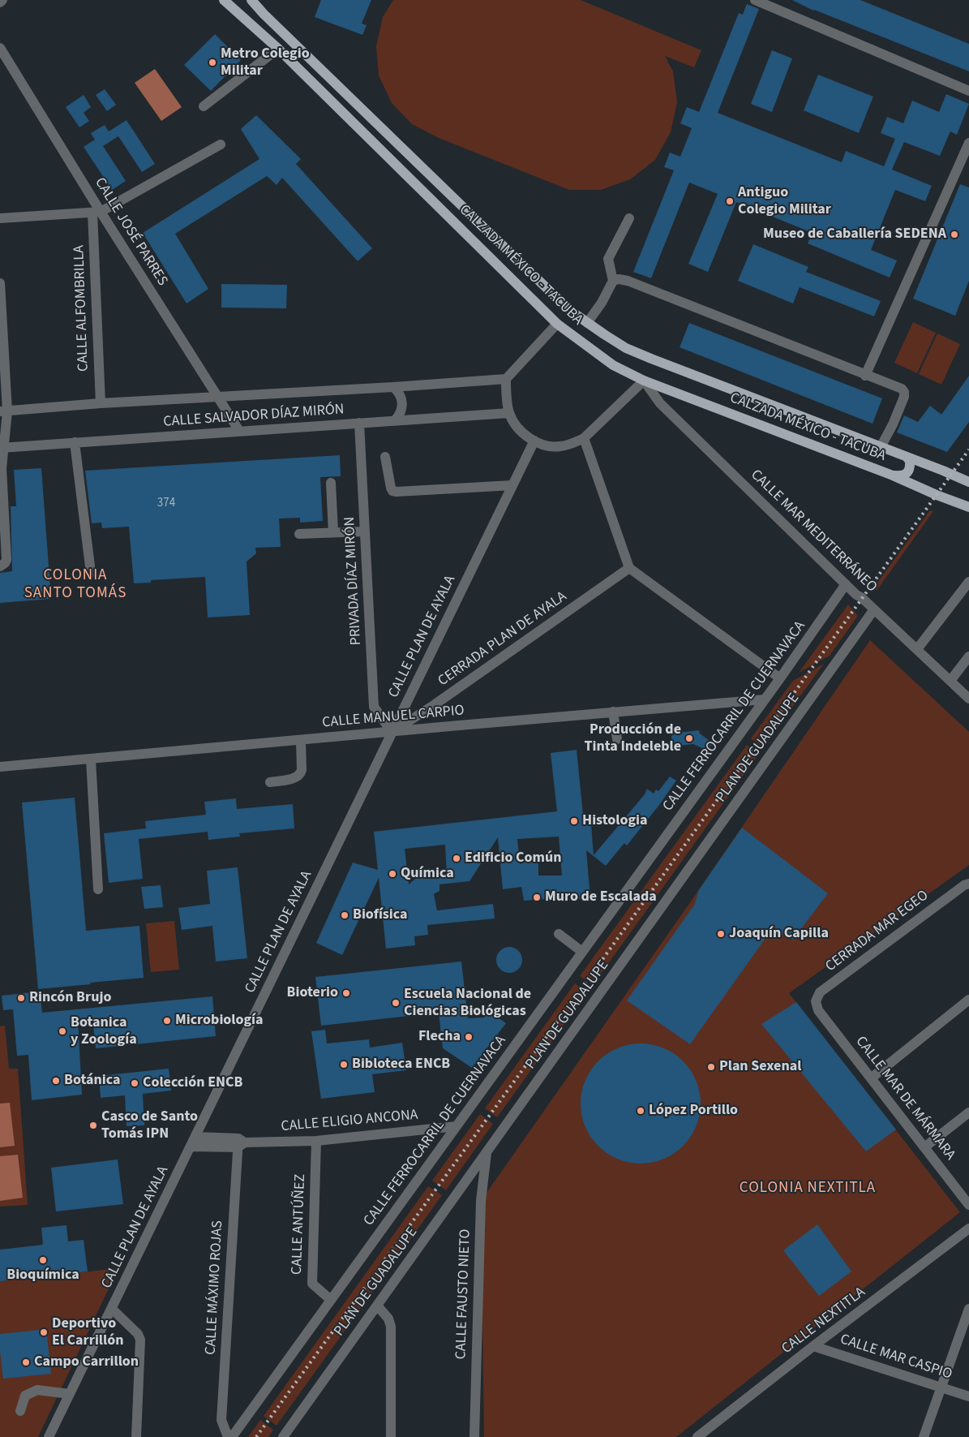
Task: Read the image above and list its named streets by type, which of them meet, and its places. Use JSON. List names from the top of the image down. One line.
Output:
{"streets":{"main road":["CALZADA MÉXICO - TACUBA"],"street":["CALLE JOSÉ PARRES","CALLE ALFOMBRILLA","CALLE SALVADOR DÍAZ MIRÓN","CALLE MAR MEDITERRÁNEO","PRIVADA DÍAZ MIRÓN","CALLE PLAN DE AYALA","CERRADA PLAN DE AYALA","CALLE FERROCARRIL DE CUERNAVACA","CALLE MANUEL CARPIO","PLAN DE GUADALUPE","CERRADA MAR EGEO","CALLE MAR DE MÁRMARA","CALLE ELIGIO ANCONA","CALLE ANTÚÑEZ","CALLE MÁXIMO ROJAS","CALLE FAUSTO NIETO","CALLE NEXTITLA","CALLE MAR CASPIO"]},"crossings":[["CALLE JOSÉ PARRES","CALLE ALFOMBRILLA"],["CALLE JOSÉ PARRES","CALLE SALVADOR DÍAZ MIRÓN"],["CALZADA MÉXICO - TACUBA","CALLE MAR MEDITERRÁNEO"],["CALLE ALFOMBRILLA","CALLE SALVADOR DÍAZ MIRÓN"],["CALLE SALVADOR DÍAZ MIRÓN","PRIVADA DÍAZ MIRÓN"],["CALLE MAR MEDITERRÁNEO","CALLE FERROCARRIL DE CUERNAVACA"],["CALLE MAR MEDITERRÁNEO","PLAN DE GUADALUPE"],["PRIVADA DÍAZ MIRÓN","CALLE PLAN DE AYALA"],["PRIVADA DÍAZ MIRÓN","CERRADA PLAN DE AYALA"],["PRIVADA DÍAZ MIRÓN","CALLE MANUEL CARPIO"],["CALLE PLAN DE AYALA","CERRADA PLAN DE AYALA"],["CALLE PLAN DE AYALA","CALLE MANUEL CARPIO"],["CALLE PLAN DE AYALA","CALLE ELIGIO ANCONA"],["CERRADA PLAN DE AYALA","CALLE MANUEL CARPIO"],["CALLE FERROCARRIL DE CUERNAVACA","CALLE MANUEL CARPIO"],["CALLE FERROCARRIL DE CUERNAVACA","CALLE ELIGIO ANCONA"],["CALLE FERROCARRIL DE CUERNAVACA","CALLE ANTÚÑEZ"],["PLAN DE GUADALUPE","CALLE FAUSTO NIETO"],["CERRADA MAR EGEO","CALLE MAR DE MÁRMARA"],["CALLE ELIGIO ANCONA","CALLE ANTÚÑEZ"],["CALLE ELIGIO ANCONA","CALLE MÁXIMO ROJAS"],["CALLE NEXTITLA","CALLE MAR CASPIO"]],"districts":["COLONIA SANTO TOMÁS","COLONIA NEXTITLA"],"places":["Metro Colegio Militar","Antiguo Colegio Militar","Museo de Caballería SEDENA","Producción de Tinta Indeleble","Histologia","Edificio Común","Química","Muro de Escalada","Biofísica","Joaquín Capilla","Bioterio","Rincón Brujo","Escuela Nacional de Ciencias Biológicas","Microbiología","Botanica y Zoología","Flecha","Bibloteca ENCB","Plan Sexenal","Botánica","Colección ENCB","López Portillo","Casco de Santo Tomás IPN","Bioquímica","Deportivo El Carrillón","Campo Carrillon"],"house_numbers":["374"]}
